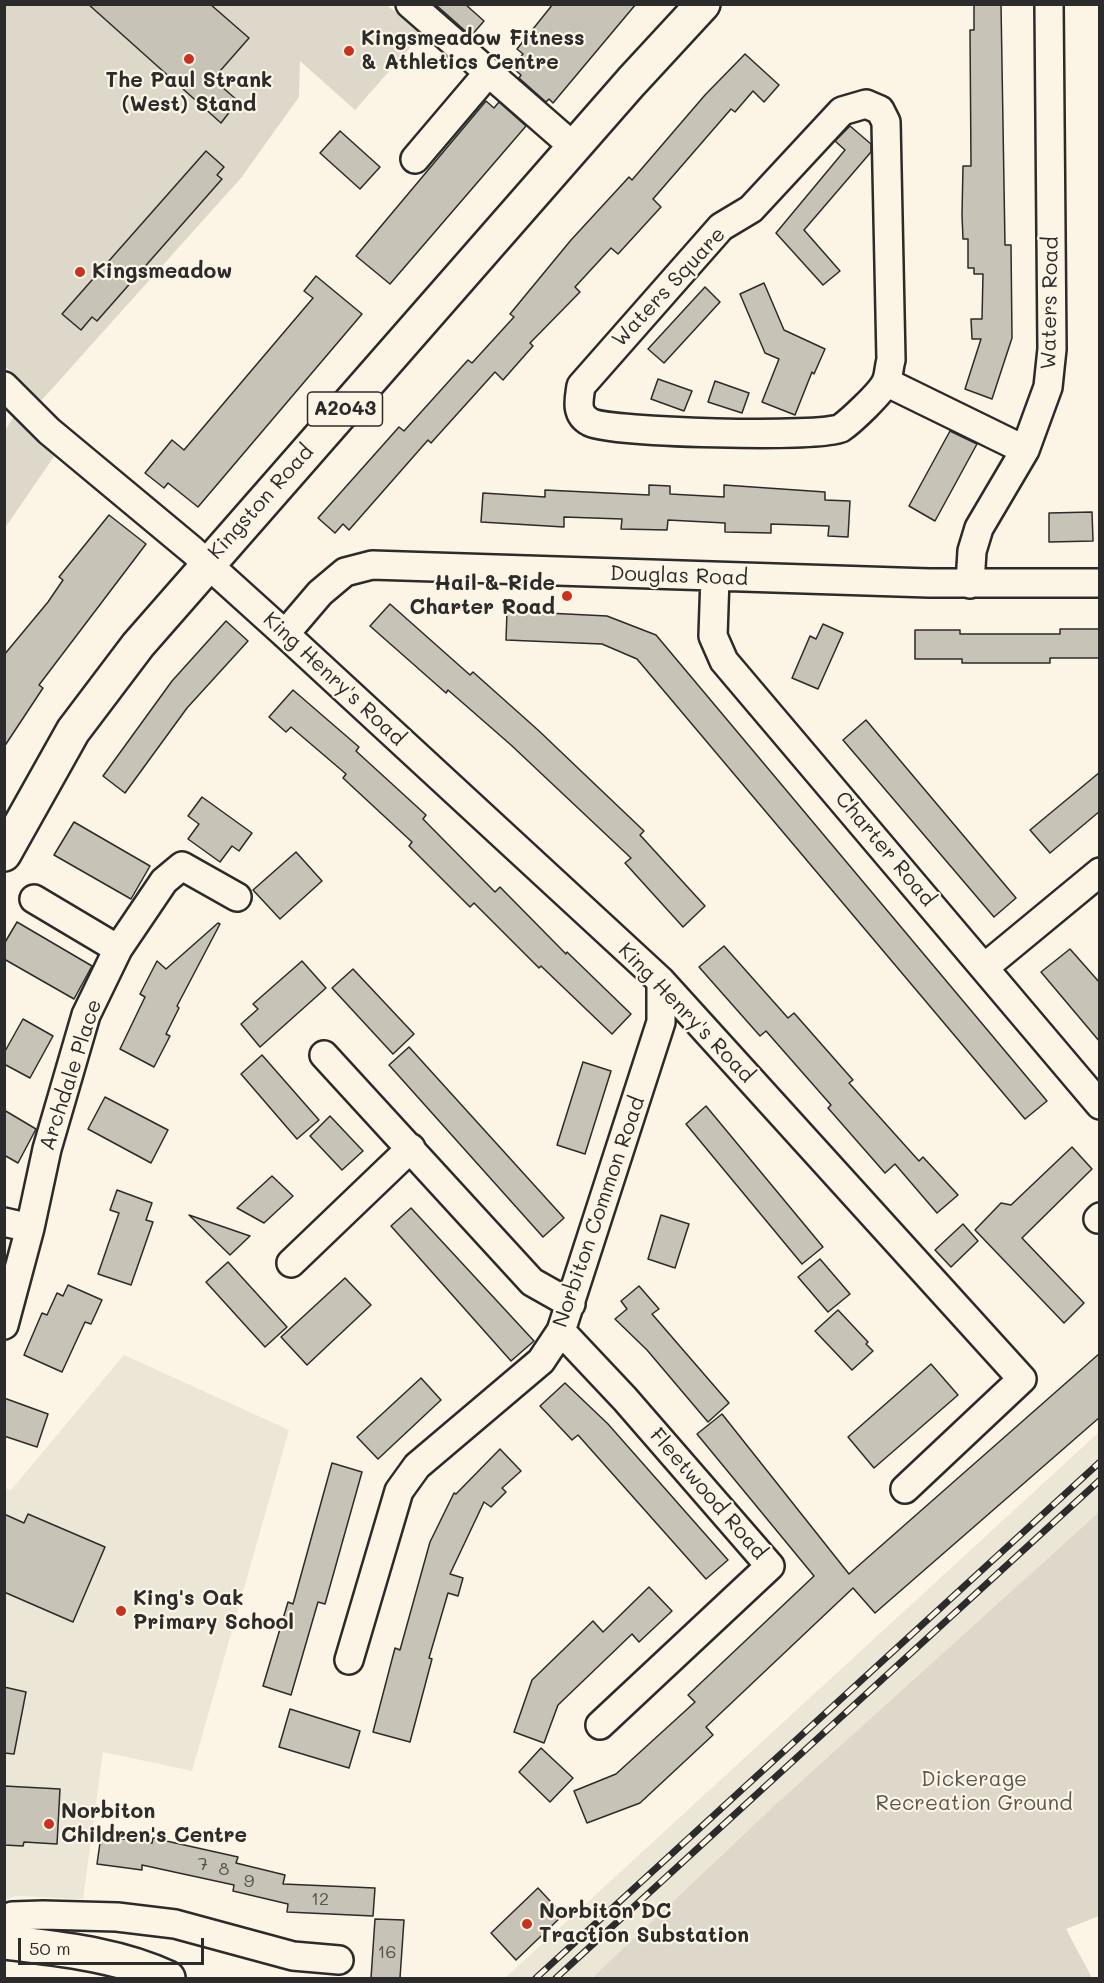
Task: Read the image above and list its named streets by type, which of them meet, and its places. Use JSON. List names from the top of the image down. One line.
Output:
{"streets":{"main road":["A2043","Kingston Road"],"street":["Waters Square","Waters Road","Douglas Road","King Henry's Road","Charter Road","Archdale Place","Norbiton Common Road","Fleetwood Road"]},"crossings":[["Waters Road","Douglas Road"],["A2043","Kingston Road"],["Kingston Road","King Henry's Road"],["Douglas Road","King Henry's Road"],["Douglas Road","Charter Road"],["King Henry's Road","Norbiton Common Road"],["Norbiton Common Road","Fleetwood Road"]],"parks":["Dickerage Recreation Ground"],"places":["Kingsmeadow Fitness & Athletics Centre","The Paul Strank (West) Stand","Kingsmeadow","Hail & Ride Charter Road","King's Oak Primary School","Norbiton Children's Centre","Norbiton DC Traction Substation"],"house_numbers":["7","8","9","12","16"],"scale_bar":"50 m"}
